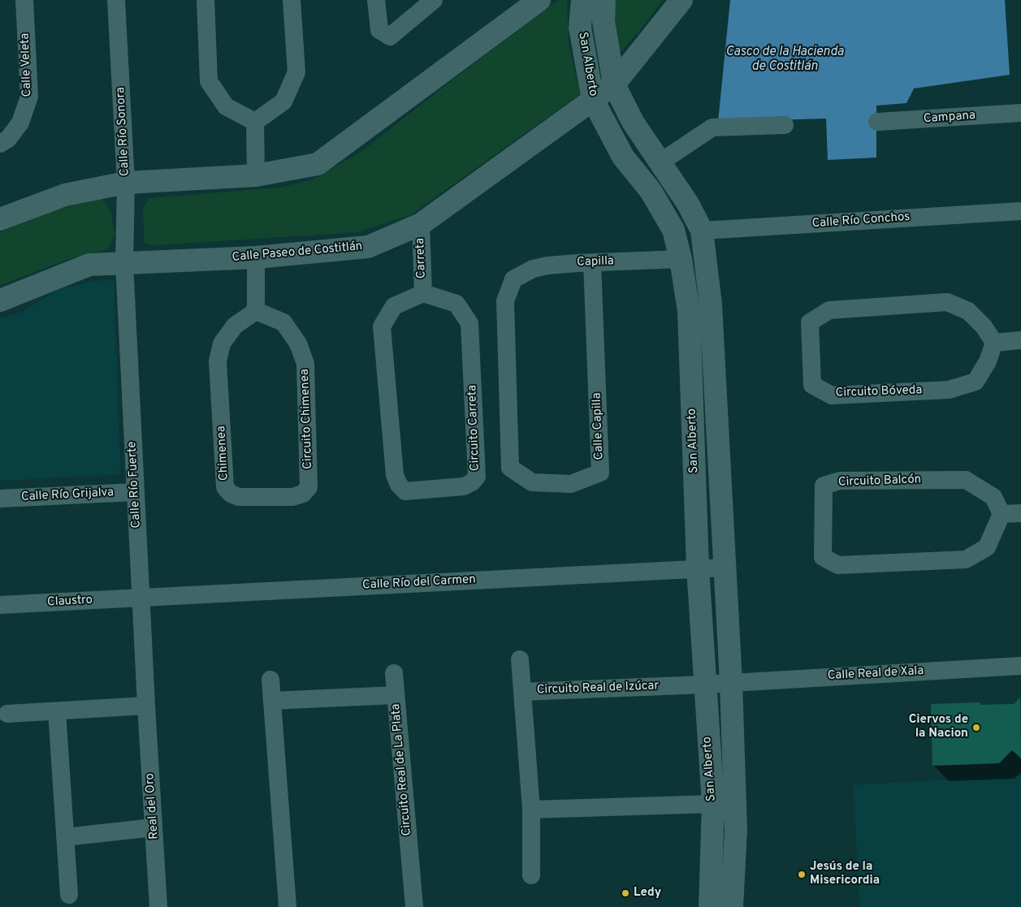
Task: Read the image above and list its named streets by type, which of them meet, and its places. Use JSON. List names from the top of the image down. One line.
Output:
{"streets":{"street":["San Alberto","Calle Veleta","Campana","Calle Río Sonora","Calle Río Conchos","Calle Paseo de Costitlán","Carreta","Capilla","Circuito Bóveda","Circuito Chimenea","Calle Capilla","Circuito Carreta","Chimenea","Circuito Balcón","Calle Río Fuerte","Calle Río Grijalva","Calle Río del Carmen","Claustro","Calle Real de Xala","Circuito Real de Izúcar","Circuito Real de La Plata","Real del Oro"]},"crossings":[["San Alberto","Calle Río Conchos"],["San Alberto","Calle Paseo de Costitlán"],["San Alberto","Capilla"],["San Alberto","Calle Río del Carmen"],["San Alberto","Calle Real de Xala"],["San Alberto","Circuito Real de Izúcar"],["Calle Río Sonora","Calle Paseo de Costitlán"],["Calle Río Sonora","Calle Río Fuerte"],["Calle Paseo de Costitlán","Carreta"],["Calle Paseo de Costitlán","Calle Río Fuerte"],["Carreta","Circuito Carreta"],["Capilla","Calle Capilla"],["Circuito Chimenea","Chimenea"],["Calle Río Fuerte","Calle Río Grijalva"],["Calle Río Fuerte","Calle Río del Carmen"],["Calle Río Fuerte","Claustro"],["Calle Río Fuerte","Real del Oro"],["Calle Río del Carmen","Claustro"],["Calle Real de Xala","Circuito Real de Izúcar"]],"water":["Casco de la Hacienda de Costitlán"],"places":["Ciervos de la Nacion","Jesús de la Misericordia","Ledy"]}
